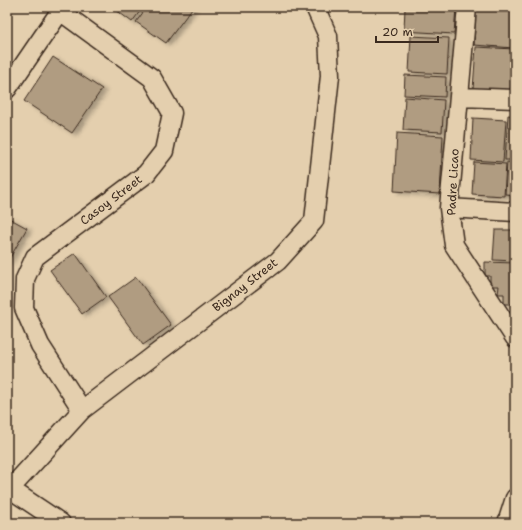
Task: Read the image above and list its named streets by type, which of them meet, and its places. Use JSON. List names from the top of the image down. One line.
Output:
{"streets":{"street":["Padre Licao","Casoy Street","Bignay Street"]},"crossings":[["Casoy Street","Bignay Street"]],"scale_bar":"20 m"}
